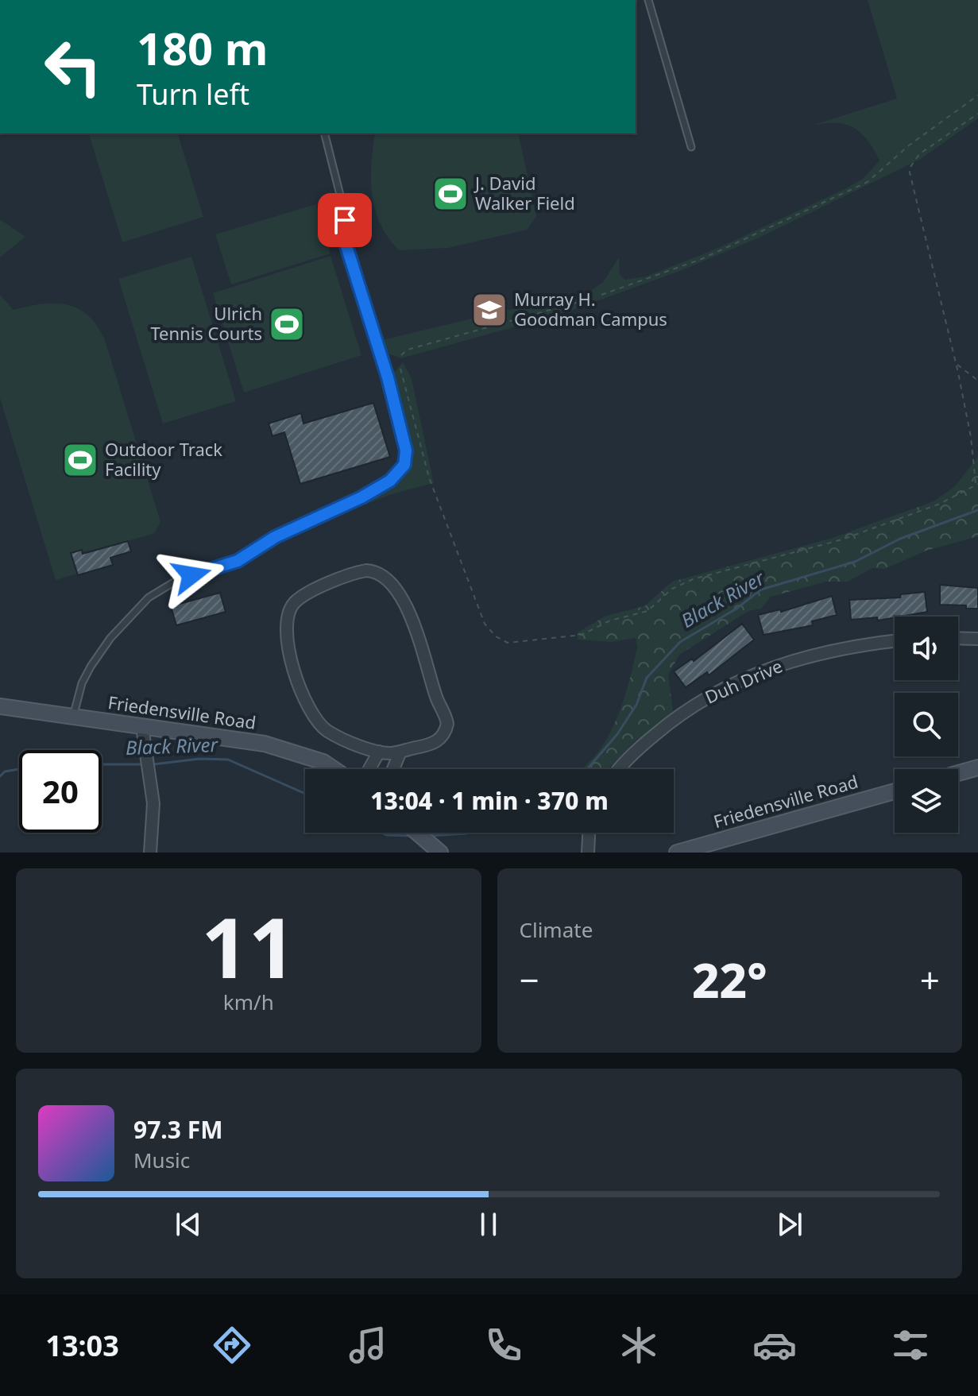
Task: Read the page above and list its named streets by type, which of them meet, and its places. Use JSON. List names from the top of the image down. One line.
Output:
{"streets":{"street":["Duh Drive","Friedensville Road"]},"water":["Black River"],"places":{"sports":["J. David Walker Field","Ulrich Tennis Courts","Outdoor Track Facility"],"school or university":["Murray H. Goodman Campus"]},"page":{"turn":["180 m","Turn left"],"limit":"20","trip":"13:04 · 1 min · 370 m","tile":[["11","km/h"],"Climate"],"heat":["−","22°","+"],"song":["97.3 FM","Music"],"tabs":"13:03"}}
